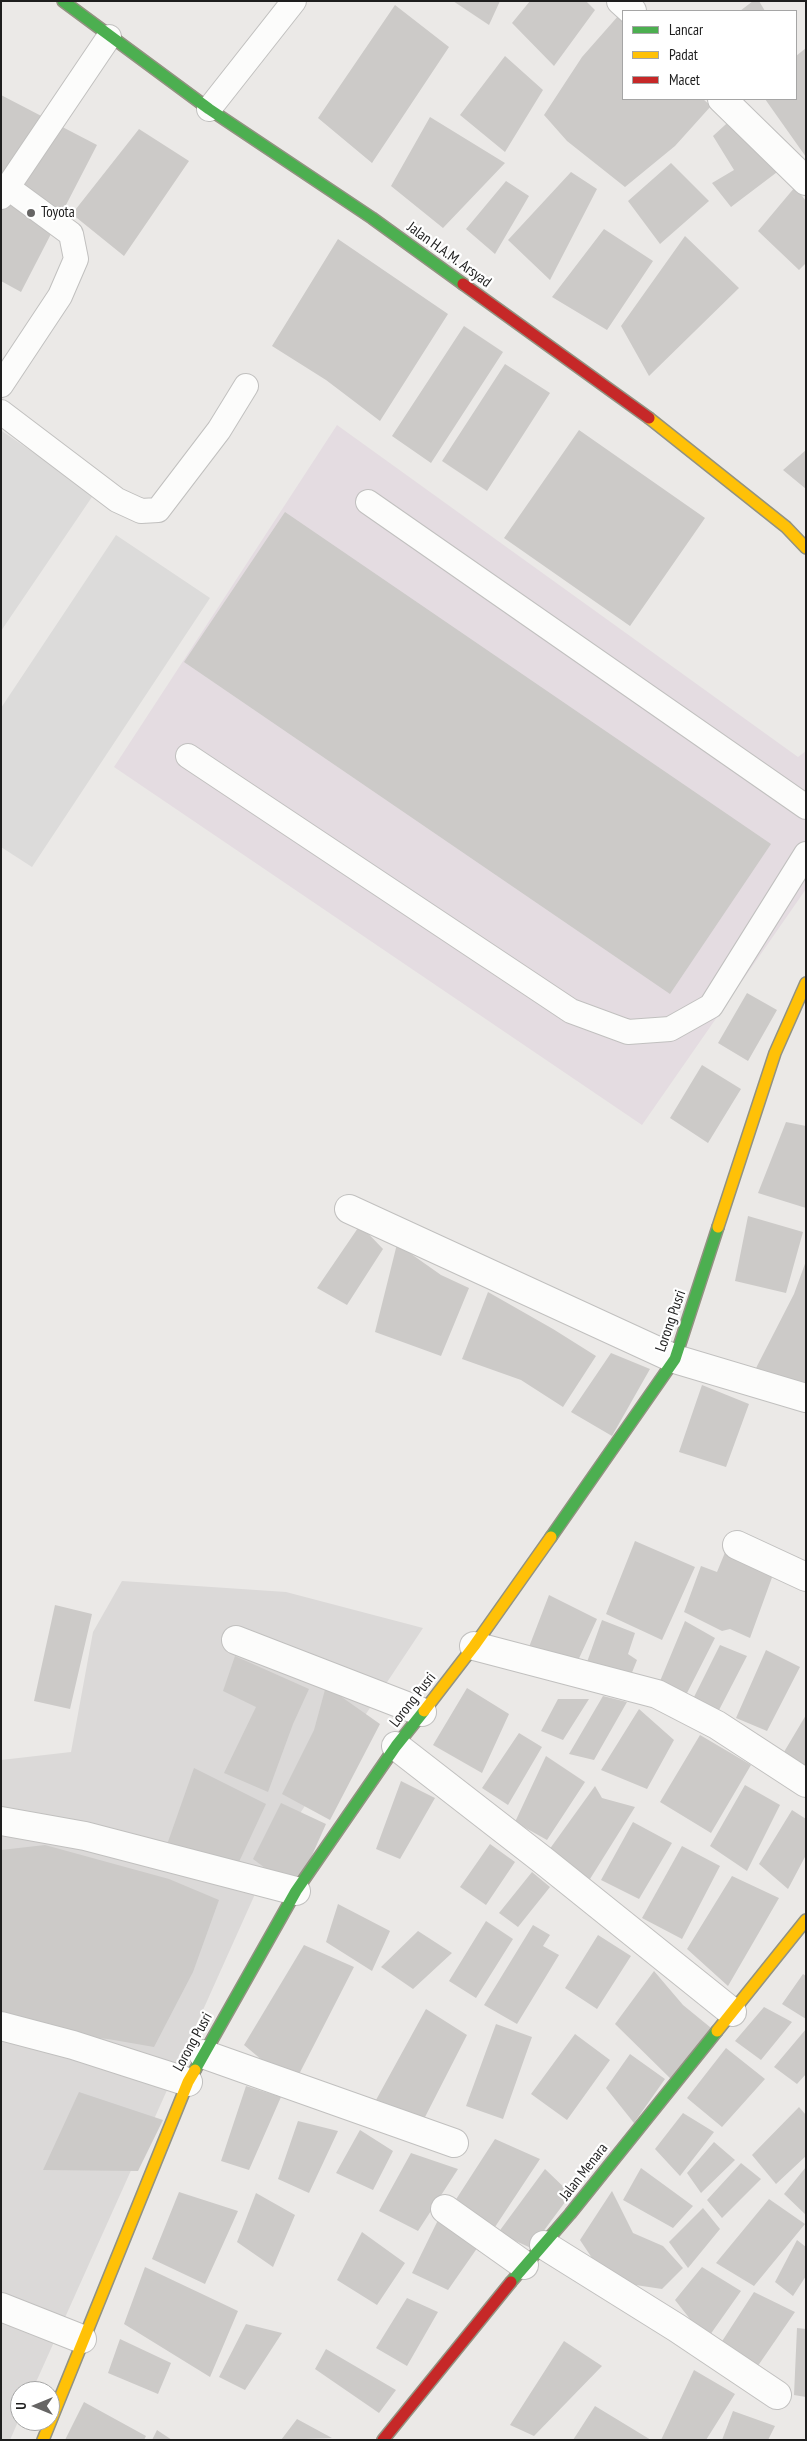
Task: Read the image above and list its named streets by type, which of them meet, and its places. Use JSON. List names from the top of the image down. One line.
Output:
{"streets":{"main road":["Jalan H.A.M. Arsyad","Lorong Pusri","Jalan Menara"]},"places":["Toyota"],"legend":["Lancar","Padat","Macet"],"north":"left"}
